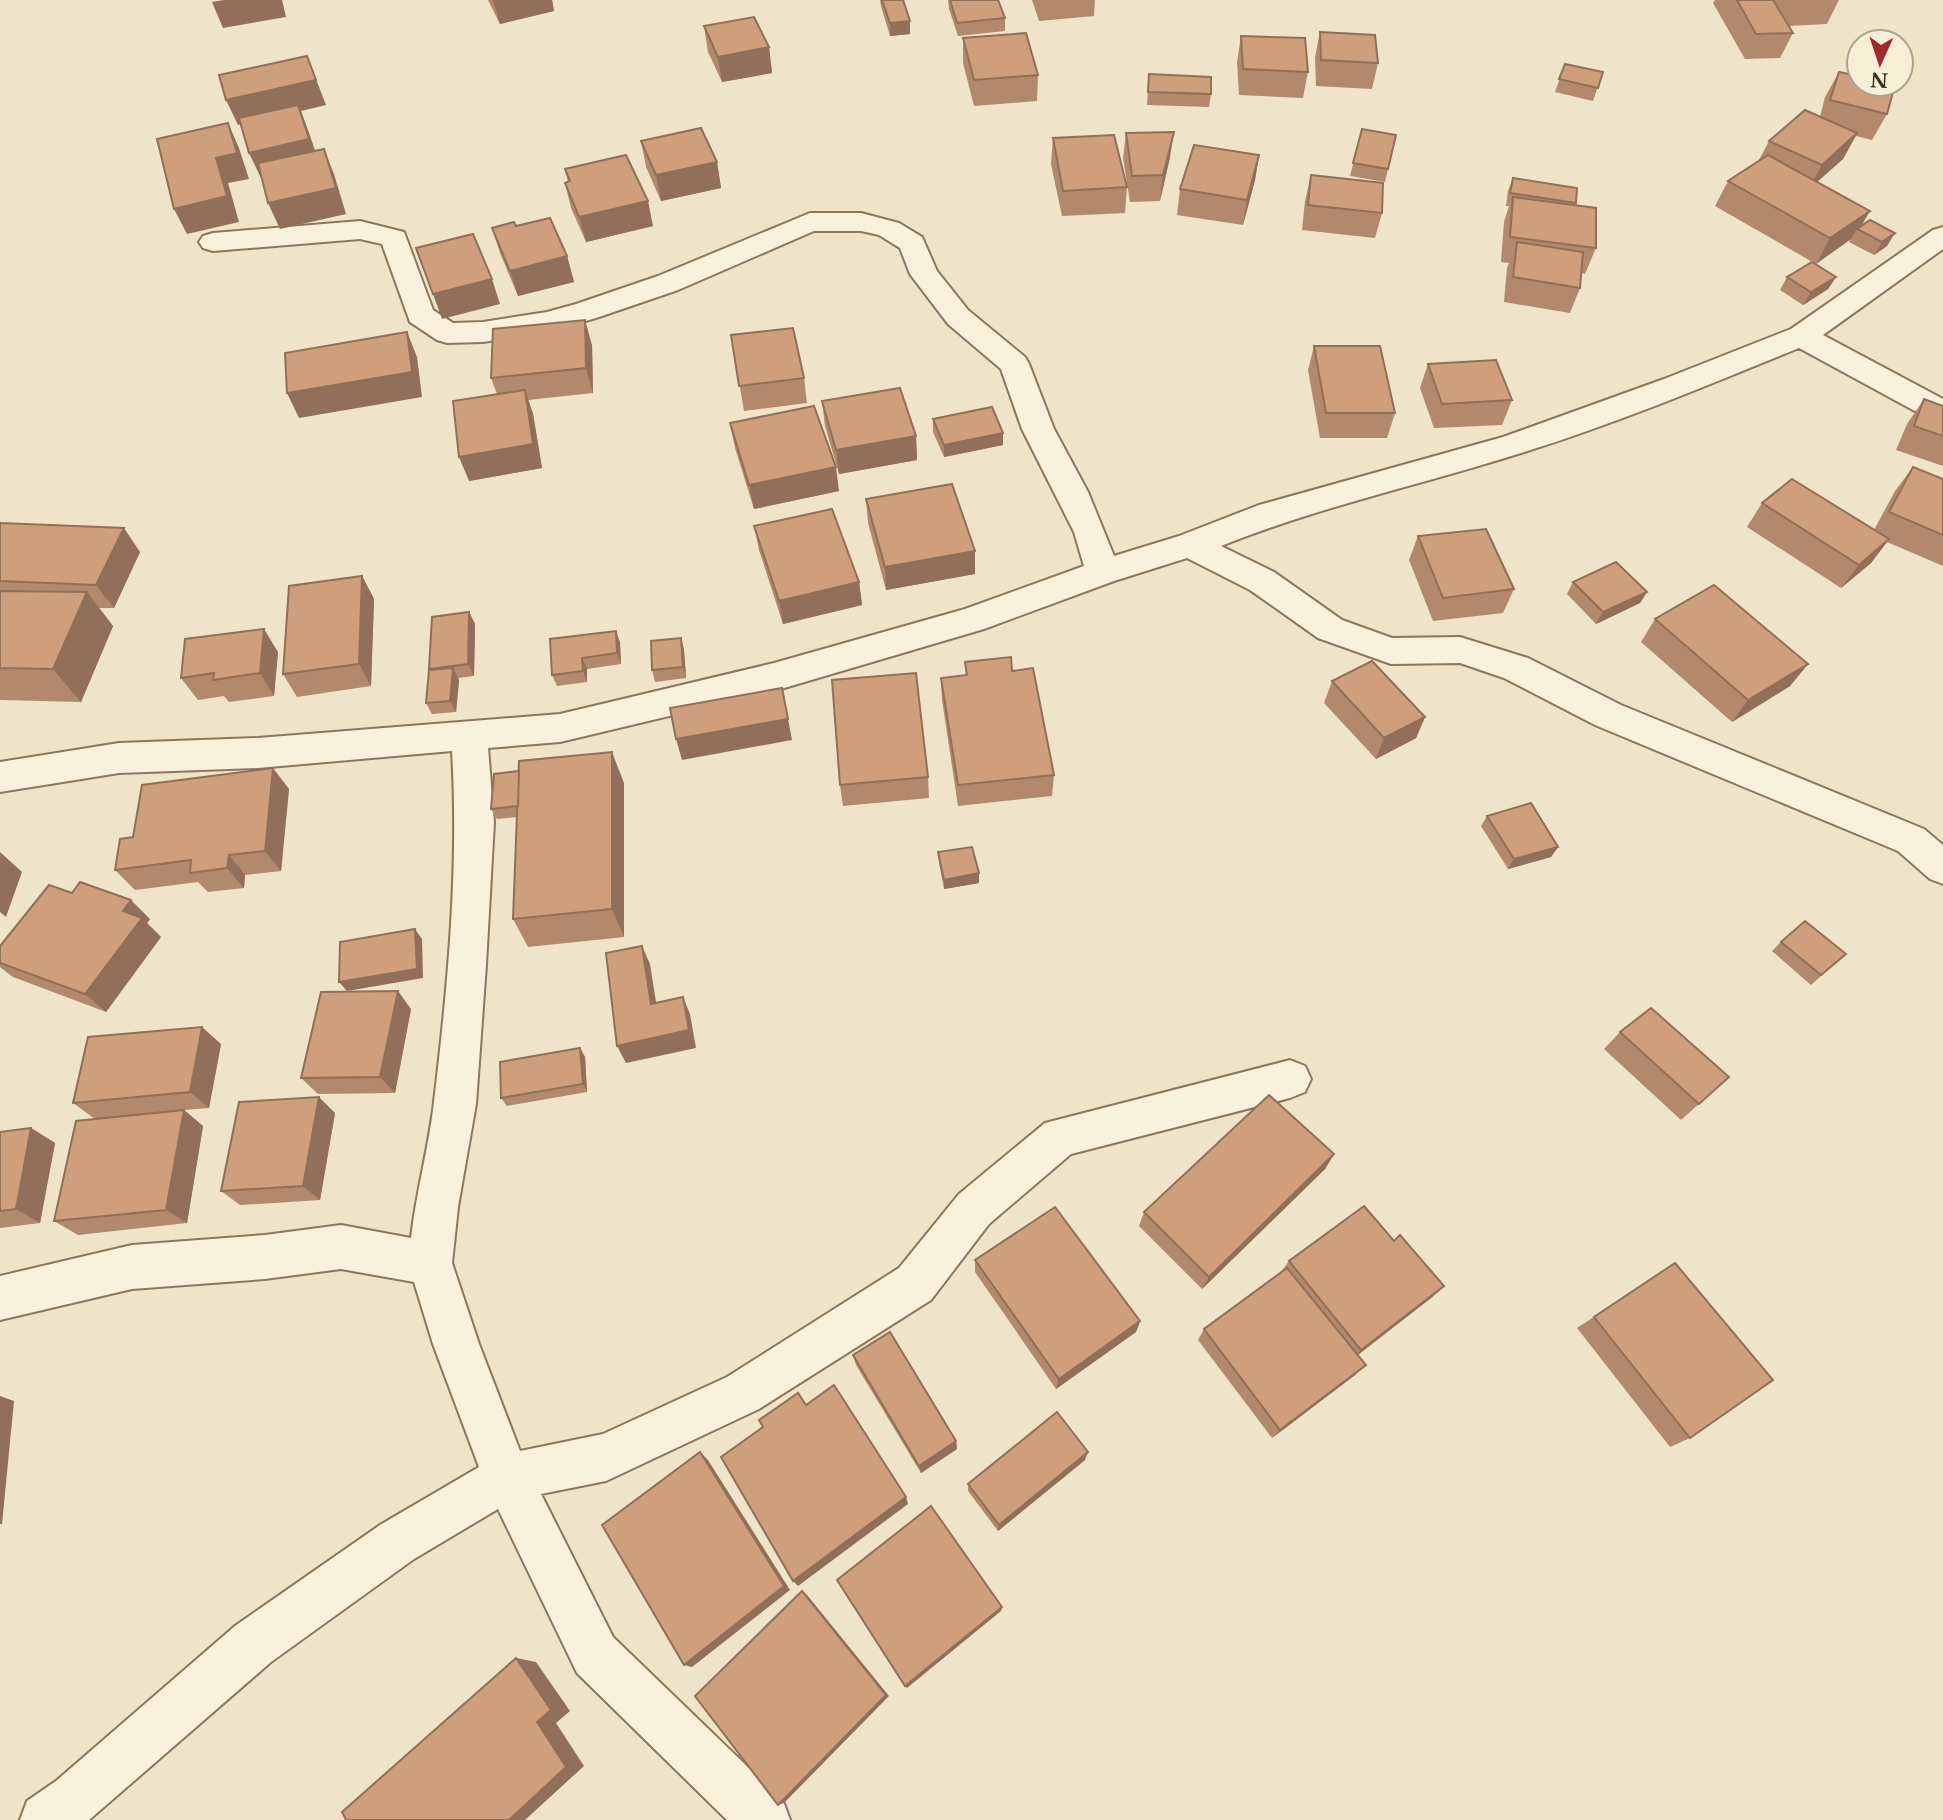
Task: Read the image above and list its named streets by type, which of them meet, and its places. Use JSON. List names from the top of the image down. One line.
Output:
{"north":"bottom"}
